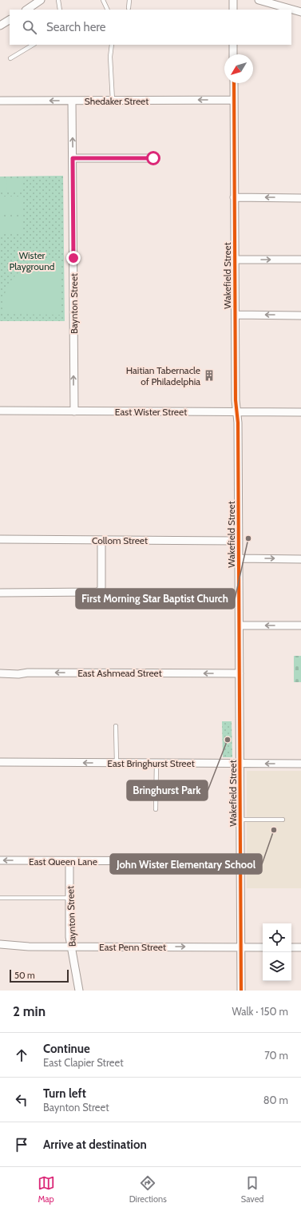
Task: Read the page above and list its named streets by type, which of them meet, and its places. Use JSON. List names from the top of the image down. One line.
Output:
{"streets":{"street":["Shedaker Street","Wakefield Street","Baynton Street","East Wister Street","Collom Street","East Ashmead Street","East Bringhurst Street","East Queen Lane","East Penn Street"]},"crossings":[["Shedaker Street","Wakefield Street"],["Shedaker Street","Baynton Street"],["Wakefield Street","East Wister Street"],["Wakefield Street","Collom Street"],["Wakefield Street","East Ashmead Street"],["Wakefield Street","East Bringhurst Street"],["Wakefield Street","East Queen Lane"],["Wakefield Street","East Penn Street"],["Baynton Street","East Wister Street"],["Baynton Street","East Queen Lane"],["Baynton Street","East Penn Street"]],"one_way":["Shedaker Street","Baynton Street","East Ashmead Street","East Bringhurst Street","East Penn Street"],"parks":["Wister Playground"],"places":{"building":["Haitian Tabernacle of Philadelphia"],"other":["First Morning Star Baptist Church","Bringhurst Park","John Wister Elementary School"]},"scale_bar":"50 m","north":"bottom left","page":{"search":"Search here","scale":"50 m","heading":["2 min","Walk · 150 m"],"list":[["Continue","East Clapier Street","70 m"],["Turn left","Baynton Street","80 m"],"Arrive at destination"],"nav":["Map","Directions","Saved"]}}
